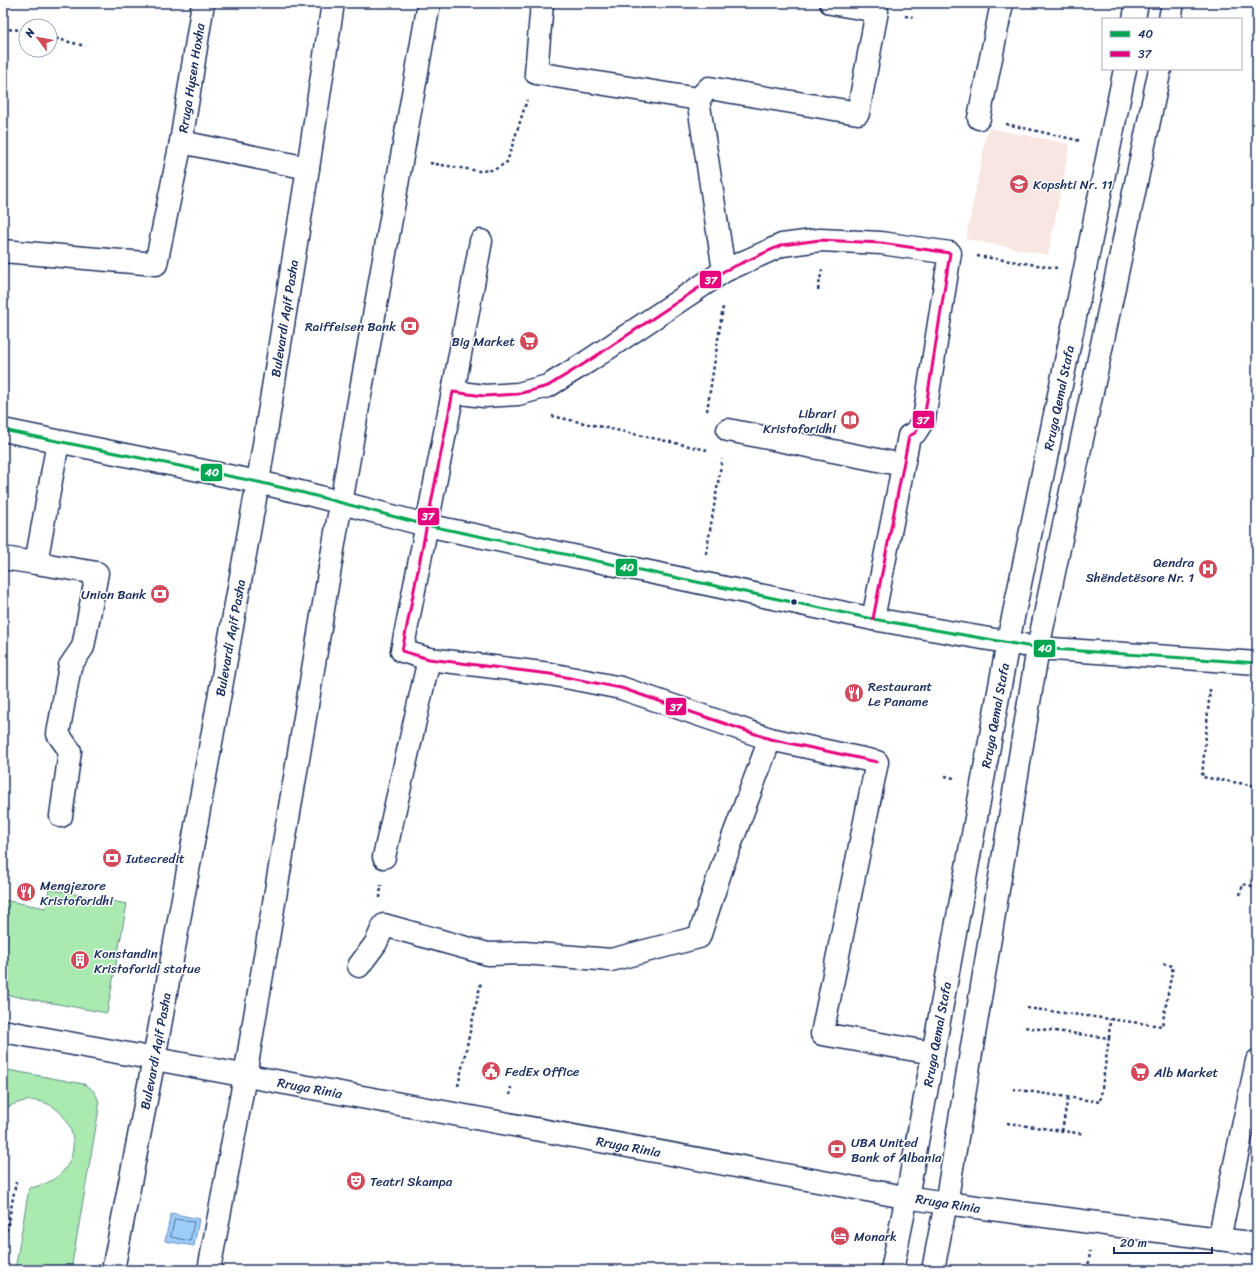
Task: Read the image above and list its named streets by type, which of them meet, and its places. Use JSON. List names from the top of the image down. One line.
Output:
{"streets":{"main road":["Rruga Hysen Hoxha","Bulevardi Aqif Pasha","Rruga Qemal Stafa","Rruga Rinia"]},"crossings":[["Rruga Hysen Hoxha","Bulevardi Aqif Pasha"],["Bulevardi Aqif Pasha","Rruga Rinia"],["Rruga Qemal Stafa","Rruga Rinia"]],"places":{"school or university":["Kopshti Nr. 11"],"bank":["Raiffeisen Bank","Union Bank","Iutecredit","UBA United Bank of Albania"],"supermarket":["Big Market","Alb Market"],"library":["Librari Kristoforidhi"],"hospital":["Qendra Shëndetësore Nr. 1"],"restaurant":["Restaurant Le Paname","Mengjezore Kristoforidhi"],"building":["Konstandin Kristoforidi statue"],"public building":["FedEx Office"],"theatre":["Teatri Skampa"],"hotel":["Monark"]},"lines":["transit line 37","transit line 40"],"legend":["40","37"],"scale_bar":"20 m","north":"top left"}
